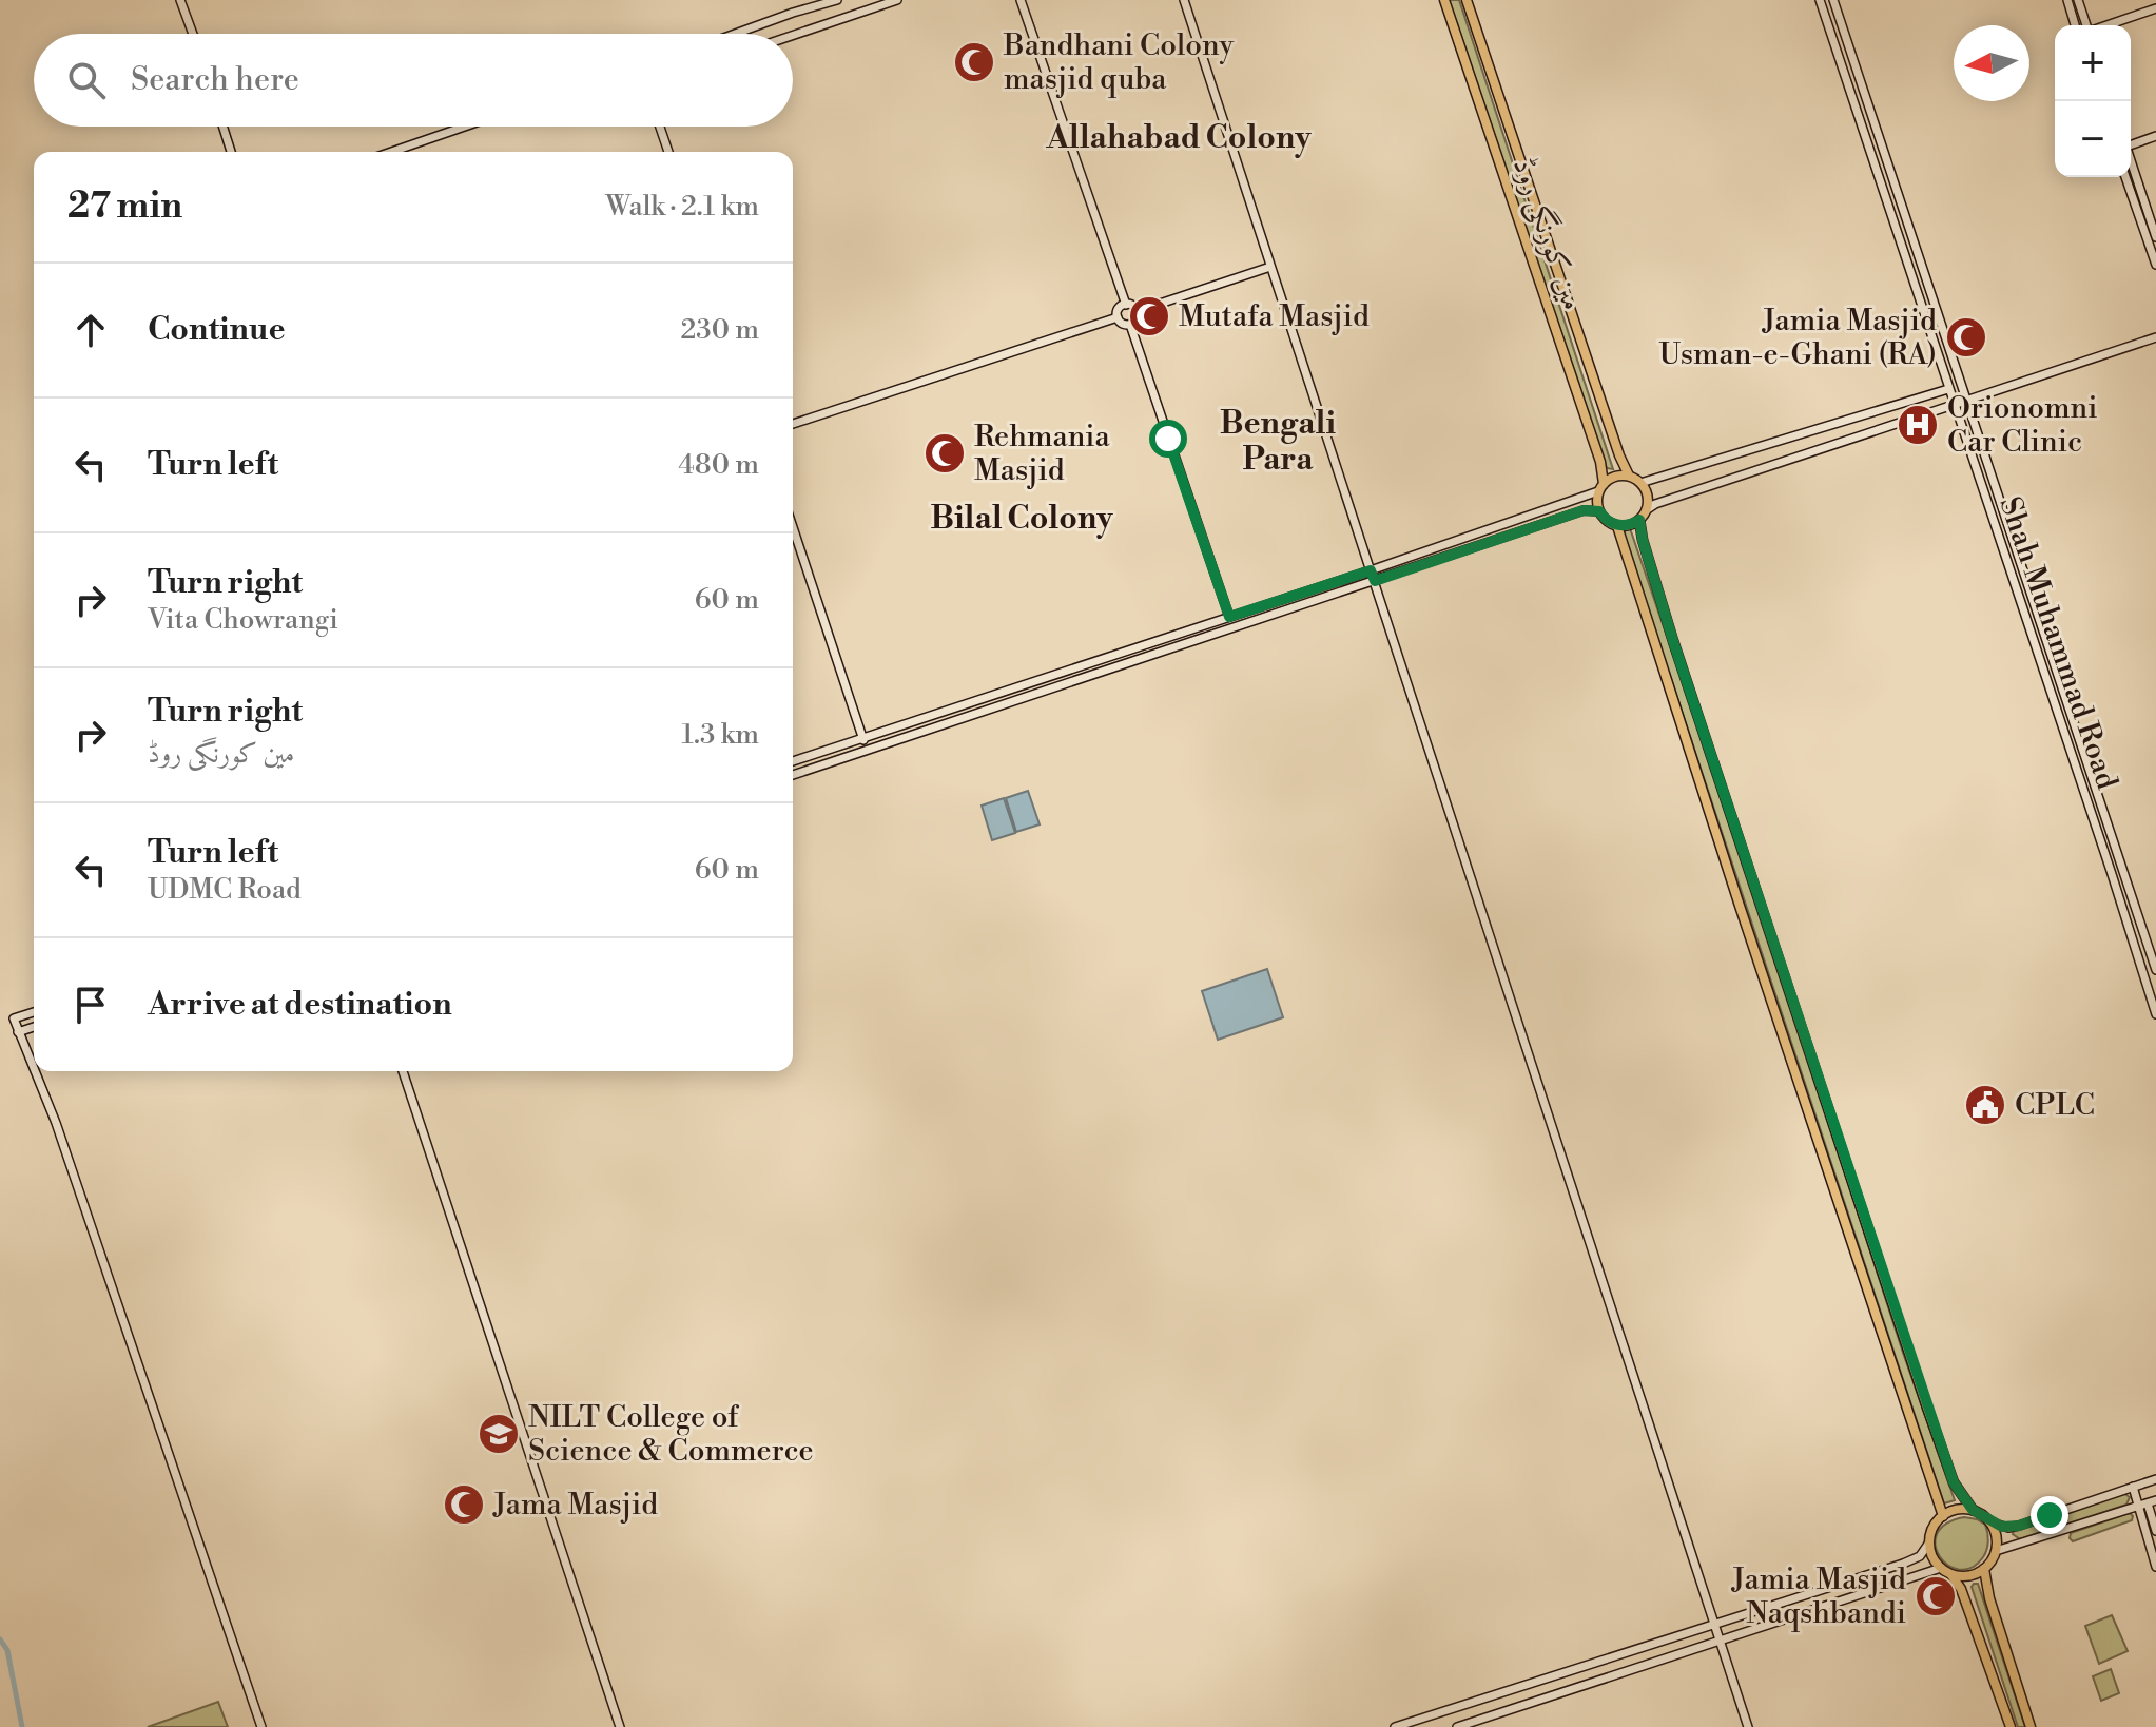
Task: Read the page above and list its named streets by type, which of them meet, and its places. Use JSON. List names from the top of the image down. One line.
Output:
{"streets":{"main road":["مین کورنگی روڈ"],"street":["Shah Muhammad Road"]},"districts":["Allahabad Colony","Bengali Para","Bilal Colony"],"places":{"mosque":["Bandhani Colony masjid quba","Mutafa Masjid","Jamia Masjid Usman-e-Ghani (RA)","Rehmania Masjid","Jama Masjid","Jamia Masjid Naqshbandi"],"hospital":["Orionomni Car Clinic"],"public building":["CPLC"],"school or university":["NILT College of Science & Commerce"]},"north":"left","page":{"map_buttons":["+","−"],"search":"Search here","heading":["27 min","Walk · 2.1 km"],"list":[["Continue","230 m"],["Turn left","480 m"],["Turn right","Vita Chowrangi","60 m"],["Turn right","مین کورنگی روڈ","1.3 km"],["Turn left","UDMC Road","60 m"],"Arrive at destination"]}}
